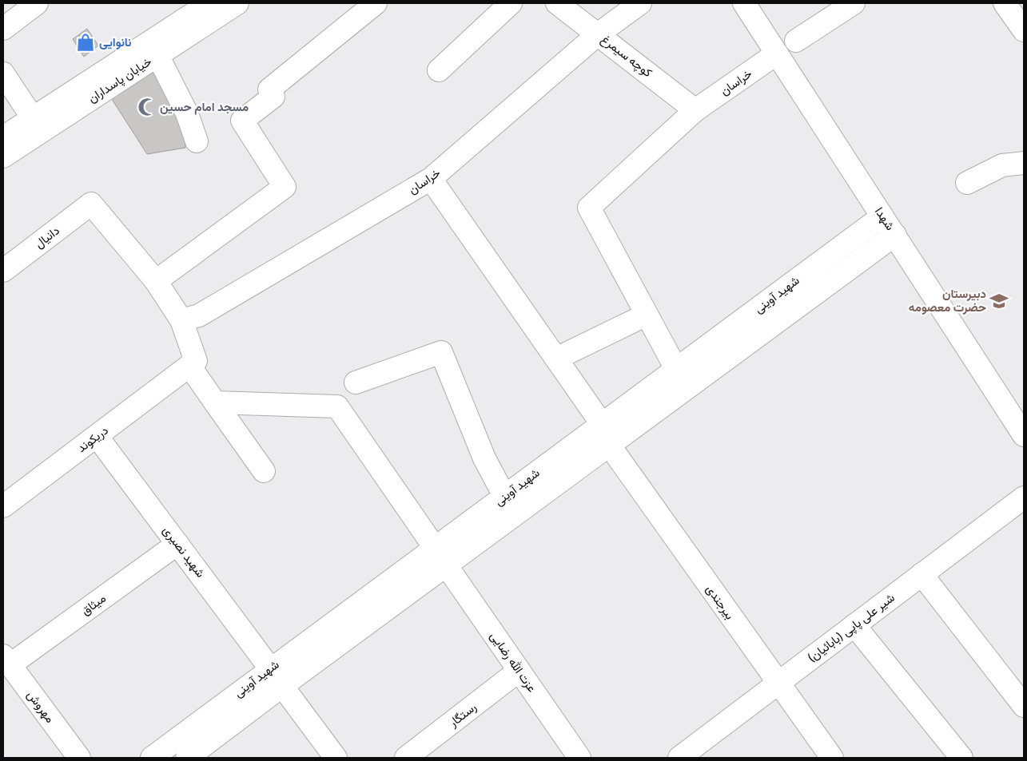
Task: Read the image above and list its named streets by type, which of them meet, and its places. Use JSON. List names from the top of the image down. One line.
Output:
{"streets":{"street":["کوچه سیمرغ","خیابان پاسداران","خراسان","شهدا","دانیال","شهید آوینی","دریکوند","شهید نصیری","بیرجندی","میثاق","شیر علی پاپی (بابائیان)","عزت الله رضایی","مهروش","رستگار"]},"crossings":[["کوچه سیمرغ","خراسان"],["خراسان","شهدا"],["شهدا","شهید آوینی"],["شهید آوینی","شهید نصیری"],["شهید آوینی","بیرجندی"],["شهید آوینی","عزت الله رضایی"],["دریکوند","شهید نصیری"],["شهید نصیری","میثاق"],["بیرجندی","شیر علی پاپی (بابائیان)"],["میثاق","مهروش"],["عزت الله رضایی","رستگار"]],"places":{"shop":["نانوایی"],"mosque":["مسجد امام حسین"],"school or university":["دبیرستان حضرت معصومه"]}}
